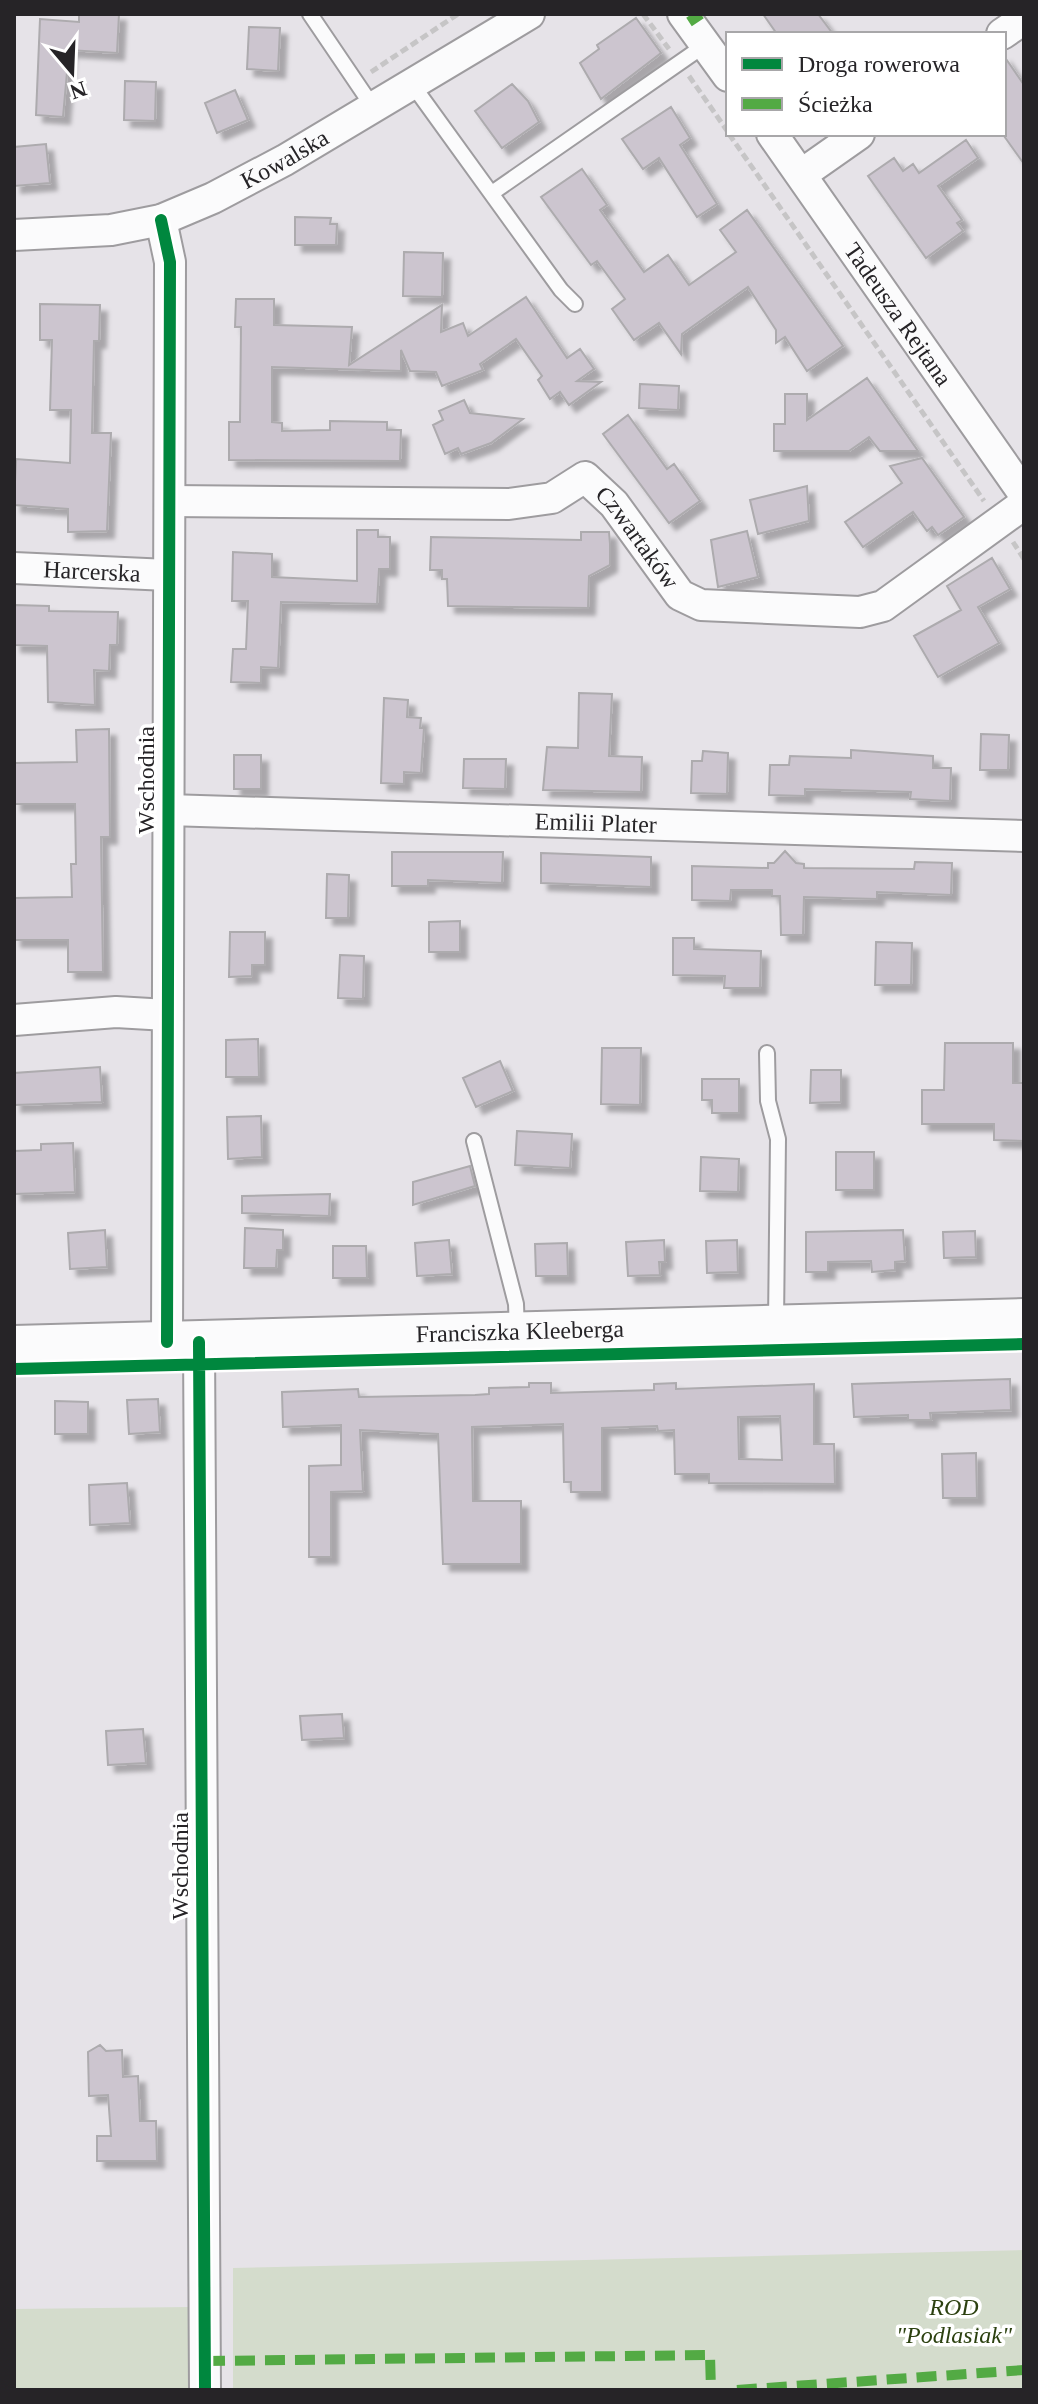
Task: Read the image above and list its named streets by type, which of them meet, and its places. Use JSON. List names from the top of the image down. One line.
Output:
{"streets":{"street":["Kowalska","Tadeusza Rejtana","Czwartaków","Harcerska","Wschodnia","Emilii Plater","Franciszka Kleeberga"]},"crossings":[["Kowalska","Wschodnia"],["Czwartaków","Wschodnia"],["Harcerska","Wschodnia"],["Wschodnia","Emilii Plater"],["Wschodnia","Franciszka Kleeberga"]],"parks":["ROD \"Podlasiak\""],"legend":["Droga rowerowa","Ścieżka"],"north":"bottom"}
